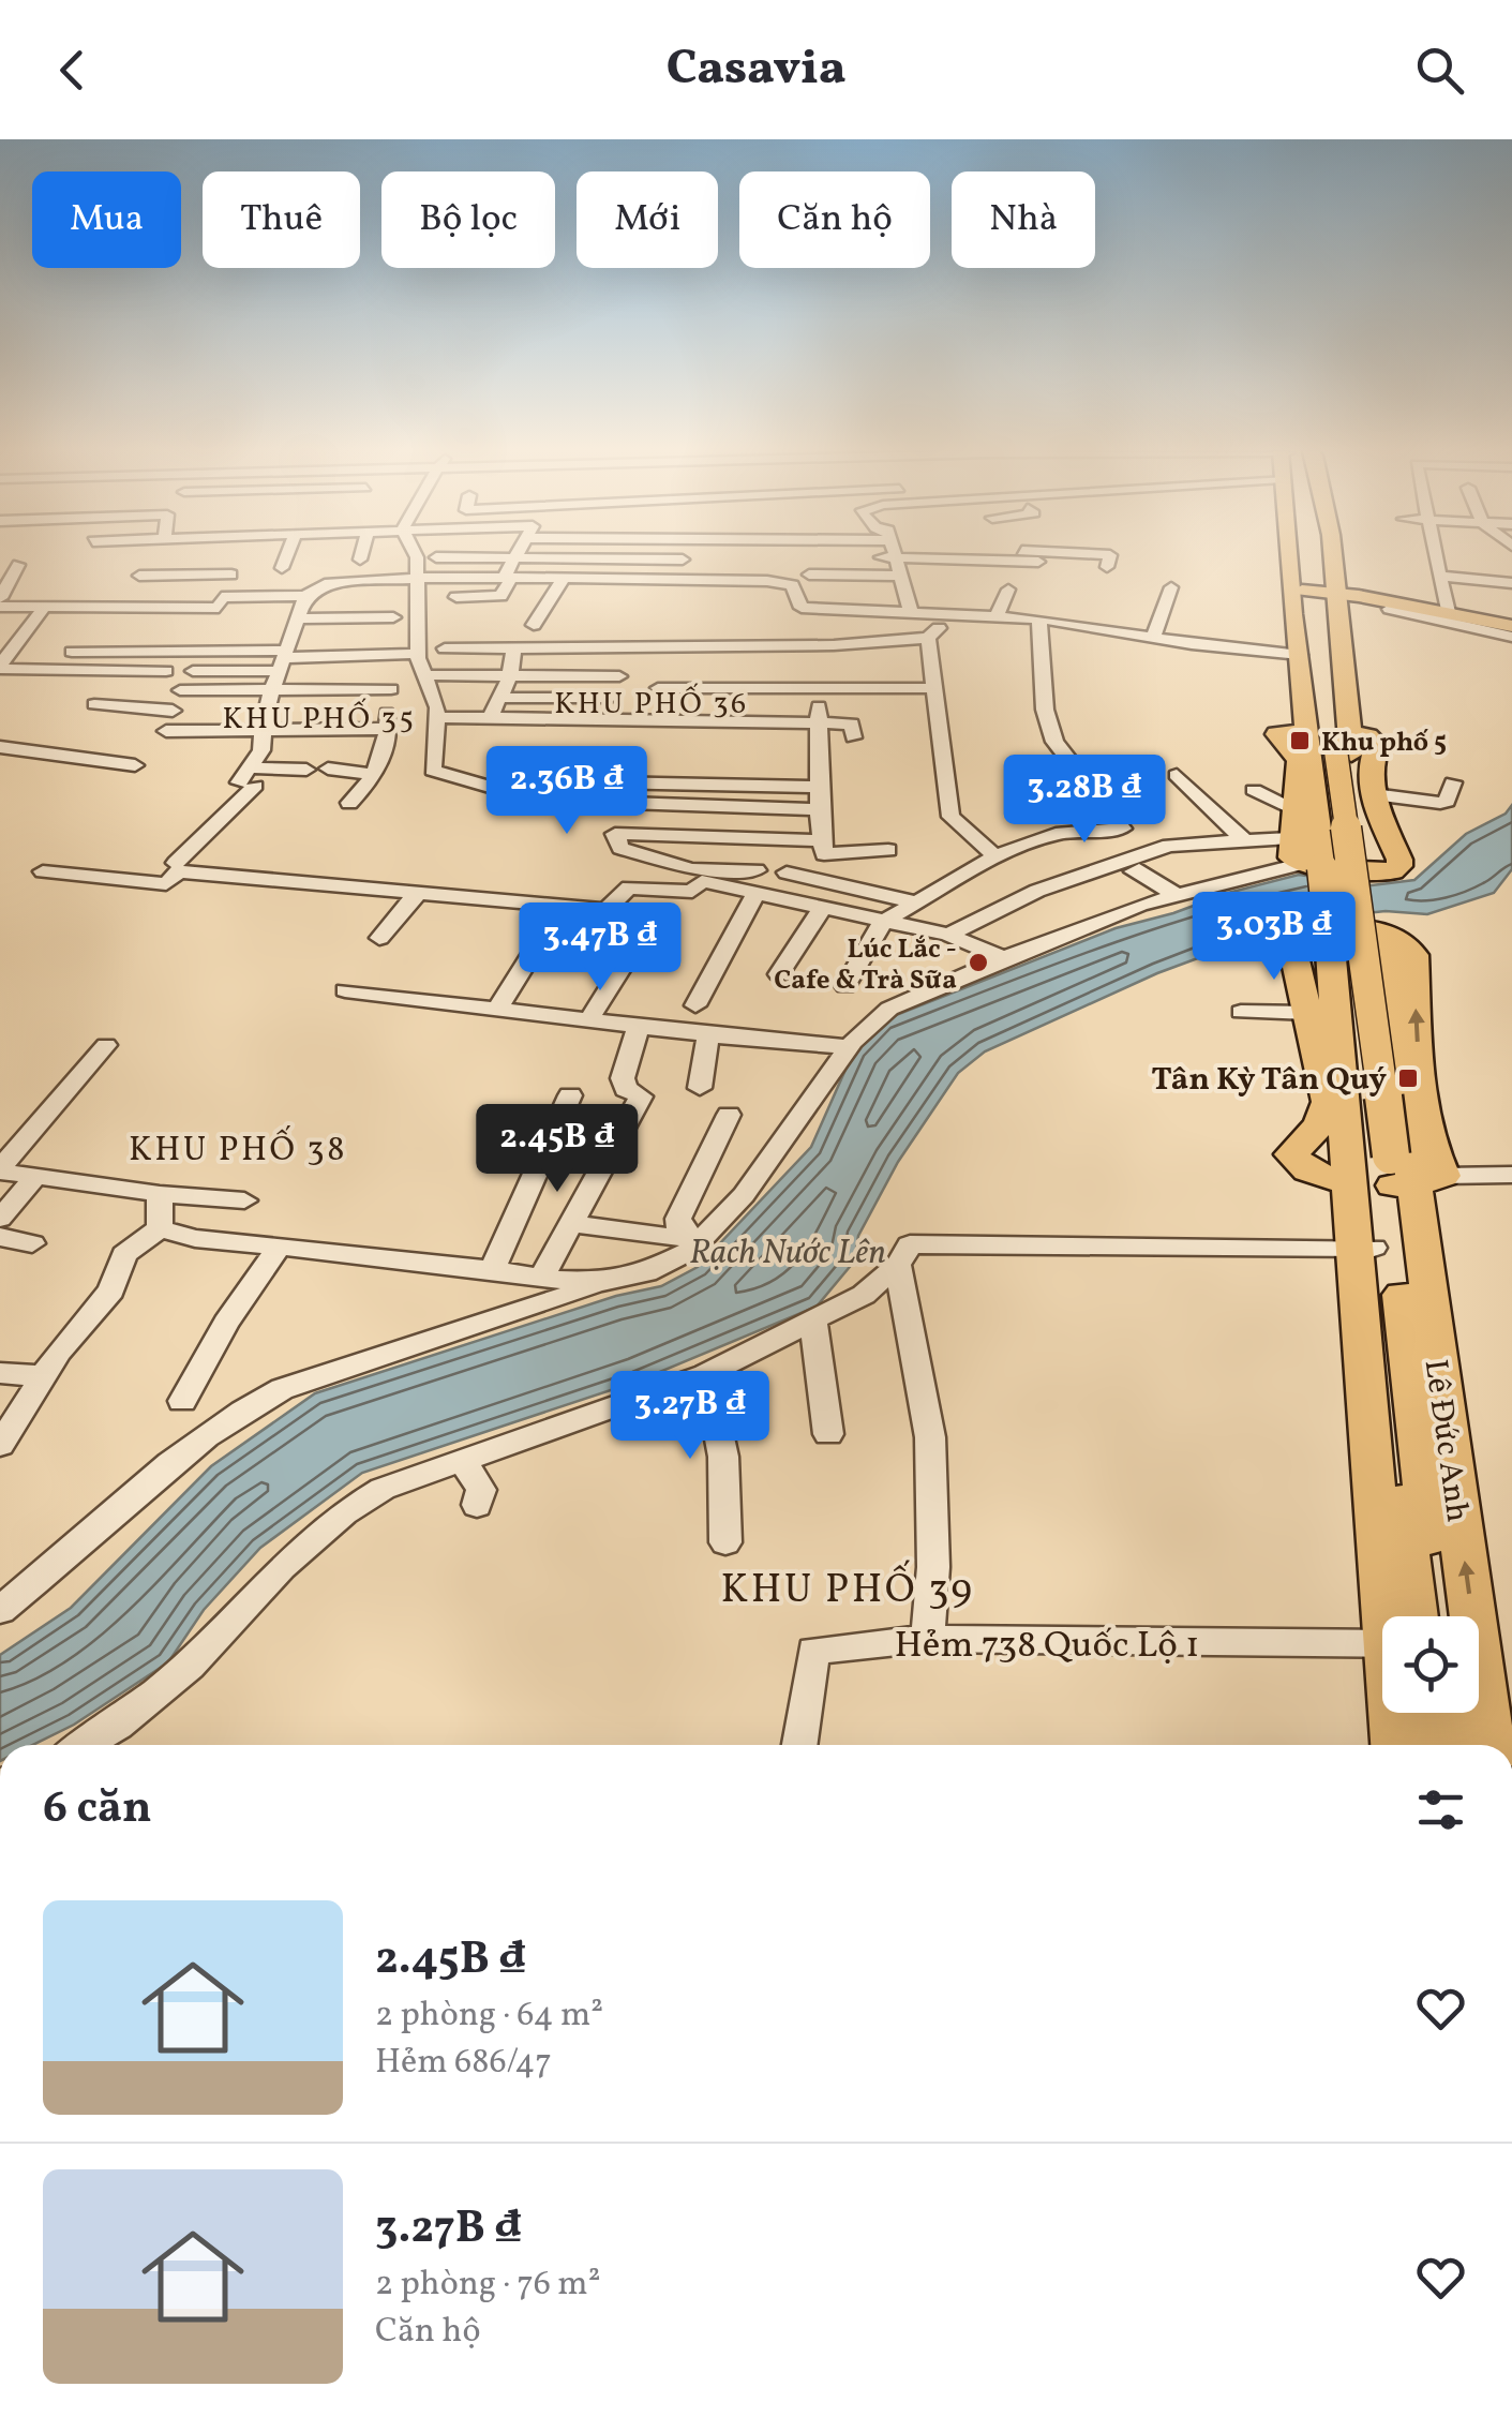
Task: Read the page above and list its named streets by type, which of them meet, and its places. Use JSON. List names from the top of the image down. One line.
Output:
{"streets":{"highway":["Lê Đức Anh"],"street":["Hẻm 738 Quốc Lộ 1"]},"districts":["KHU PHỐ 36","KHU PHỐ 35","KHU PHỐ 38","KHU PHỐ 39"],"water":["Rạch Nước Lên"],"places":{"transit":["Khu phố 5","Tân Kỳ Tân Quý"],"other":["Lúc Lắc - Cafe & Trà Sữa"]},"page":{"header":"Casavia","chip":["Mua","Thuê","Bộ lọc","Mới","Căn hộ","Nhà"],"price":["2.36B ₫","3.28B ₫","3.03B ₫","3.47B ₫","2.45B ₫","3.27B ₫"],"heading":"6 căn","list":[{"name":"2.45B ₫","note":"2 phòng · 64 m² · Hẻm 686/47"},{"name":"3.27B ₫","note":"2 phòng · 76 m² · Căn hộ"}]}}
